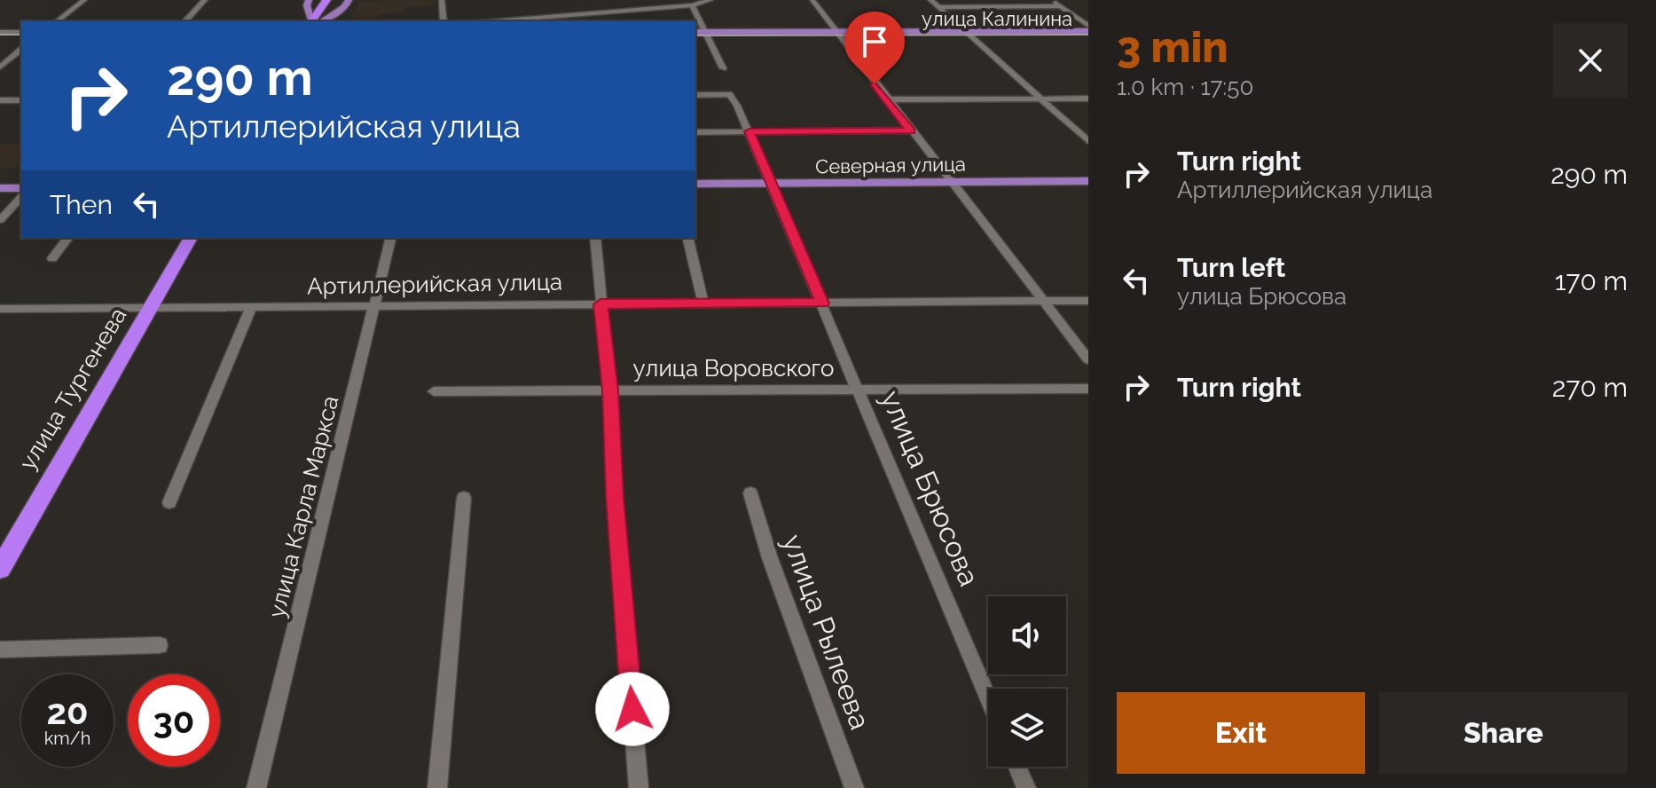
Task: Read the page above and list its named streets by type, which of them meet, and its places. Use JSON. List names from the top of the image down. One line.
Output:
{"streets":{"highway":["улица Тургенева"],"main road":["улица Калинина","Северная улица"],"street":["Артиллерийская улица","улица Воровского","улица Брюсова","улица Карла Маркса","улица Рылеева"]},"crossings":[["Северная улица","улица Брюсова"],["Артиллерийская улица","улица Воровского"],["Артиллерийская улица","улица Тургенева"],["Артиллерийская улица","улица Брюсова"],["Артиллерийская улица","улица Карла Маркса"],["улица Воровского","улица Брюсова"]],"page":{"heading":["3 min","1.0 km · 17:50"],"turn":["290 m","Артиллерийская улица"],"list":[{"name":"Turn right","note":"Артиллерийская улица","value":"290 m"},{"name":"Turn left","note":"улица Брюсова","value":"170 m"},{"name":"Turn right","value":"270 m"}],"then":"Then","speed":"20 km/h","limit":"30","buttons":["Exit","Share"]}}
